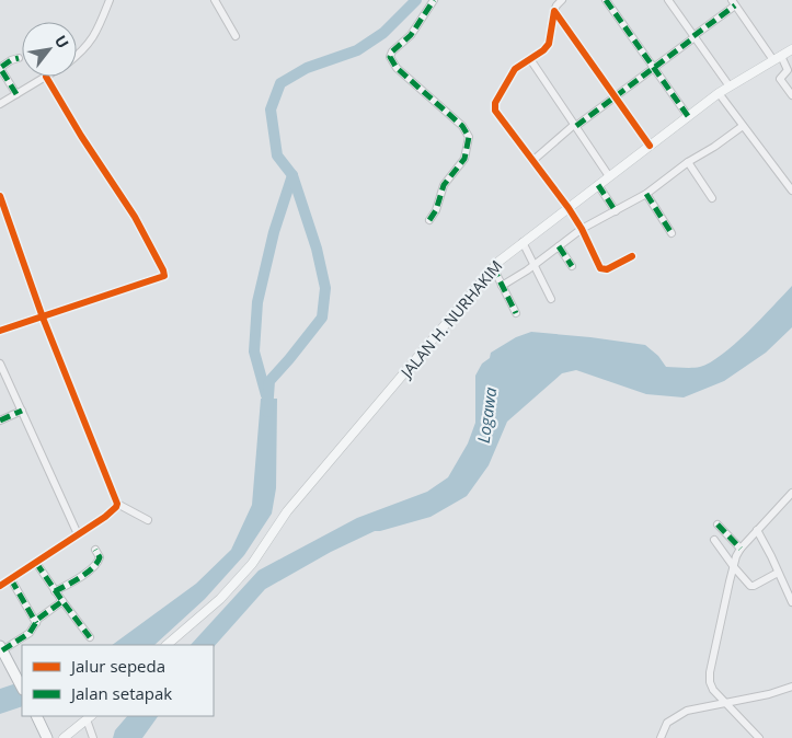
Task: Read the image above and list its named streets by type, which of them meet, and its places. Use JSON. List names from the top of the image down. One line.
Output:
{"streets":{"main road":["JALAN H. NURHAKIM"]},"water":["Logawa"],"legend":["Jalur sepeda","Jalan setapak"],"north":"top right"}
